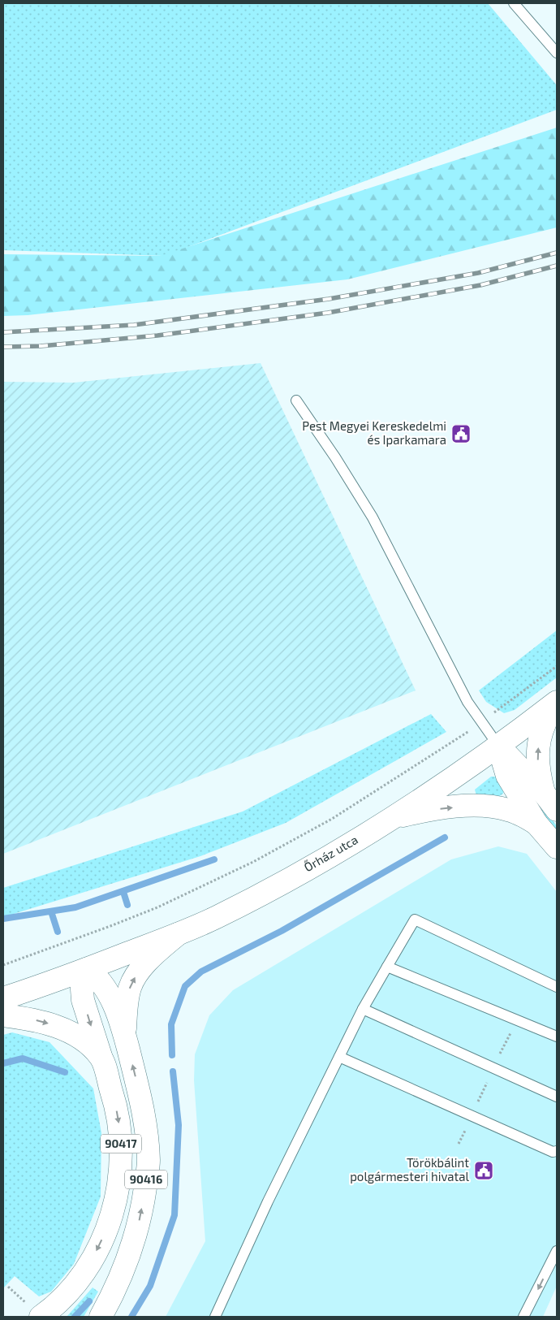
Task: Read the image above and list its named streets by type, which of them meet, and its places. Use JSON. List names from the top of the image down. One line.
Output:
{"streets":{"main road":["Őrház utca","90417","90416"]},"crossings":[["Őrház utca","90417"],["Őrház utca","90416"],["90417","90416"]],"places":{"public building":["Pest Megyei Kereskedelmi és Iparkamara","Törökbálint polgármesteri hivatal"]}}
